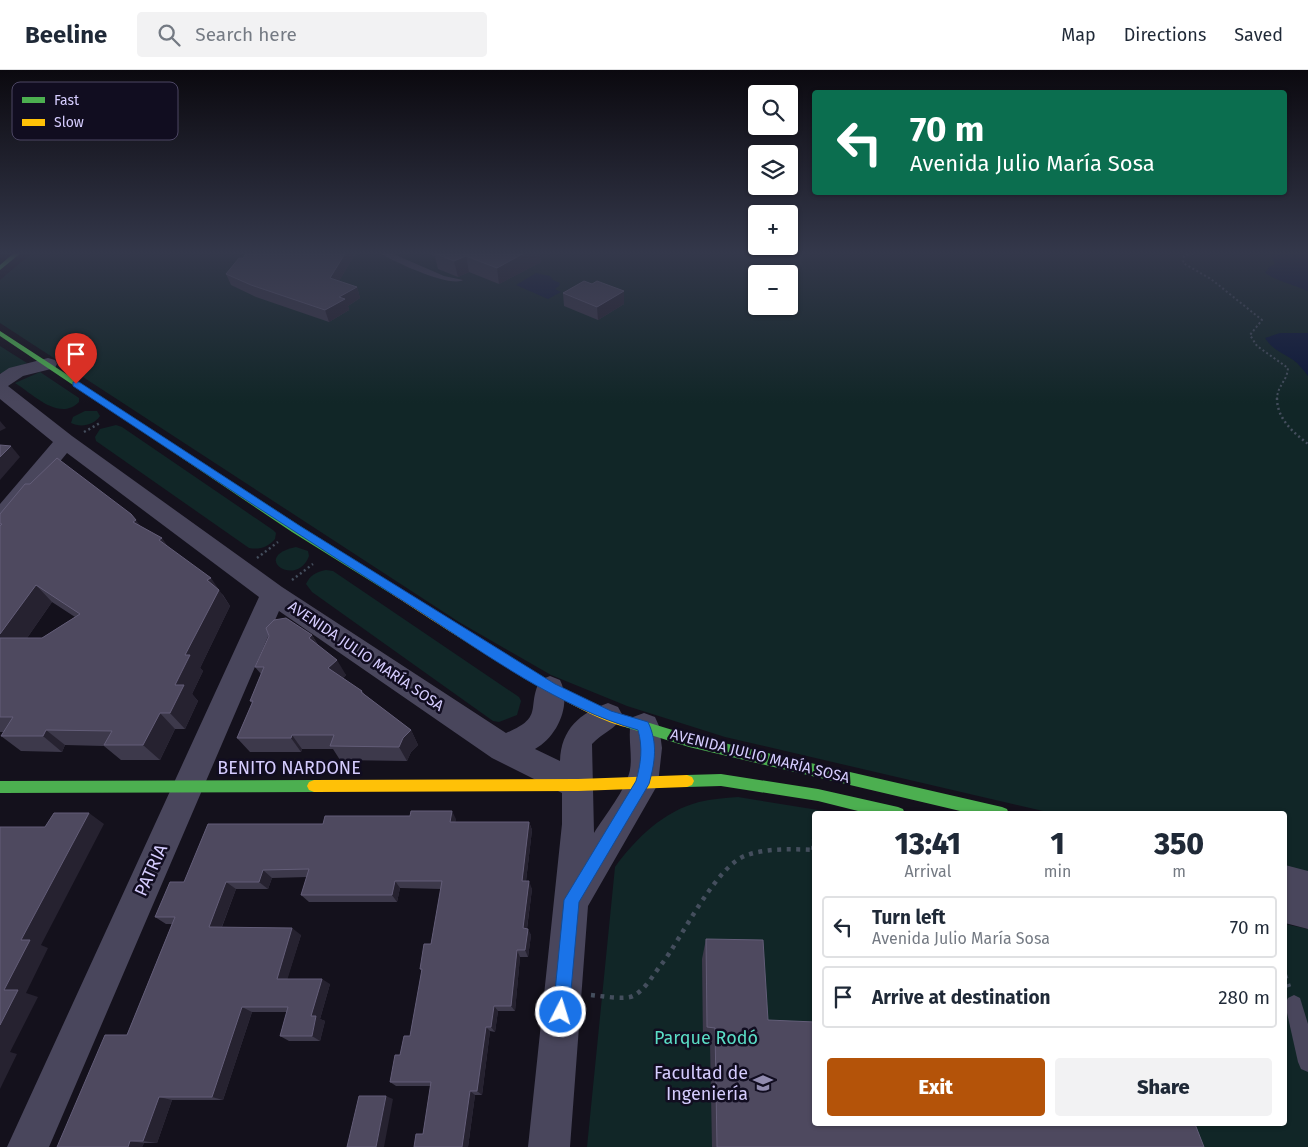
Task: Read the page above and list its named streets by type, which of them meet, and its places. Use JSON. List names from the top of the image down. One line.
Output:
{"streets":{"street":["AVENIDA JULIO MARÍA SOSA","BENITO NARDONE","PATRIA"]},"crossings":[["AVENIDA JULIO MARÍA SOSA","BENITO NARDONE"],["AVENIDA JULIO MARÍA SOSA","PATRIA"],["BENITO NARDONE","PATRIA"]],"parks":["Parque Rodó"],"places":{"school or university":["Facultad de Ingeniería"]},"legend":["Fast","Slow"],"page":{"header":"Beeline","search":"Search here","nav":["Map","Directions","Saved"],"map_buttons":["+","−"],"turn":["70 m","Avenida Julio María Sosa"],"eta":["13:41","Arrival","1","min","350","m"],"list":[{"name":"Turn left","note":"Avenida Julio María Sosa","value":"70 m"},{"name":"Arrive at destination","value":"280 m"}],"buttons":["Exit","Share"]}}
